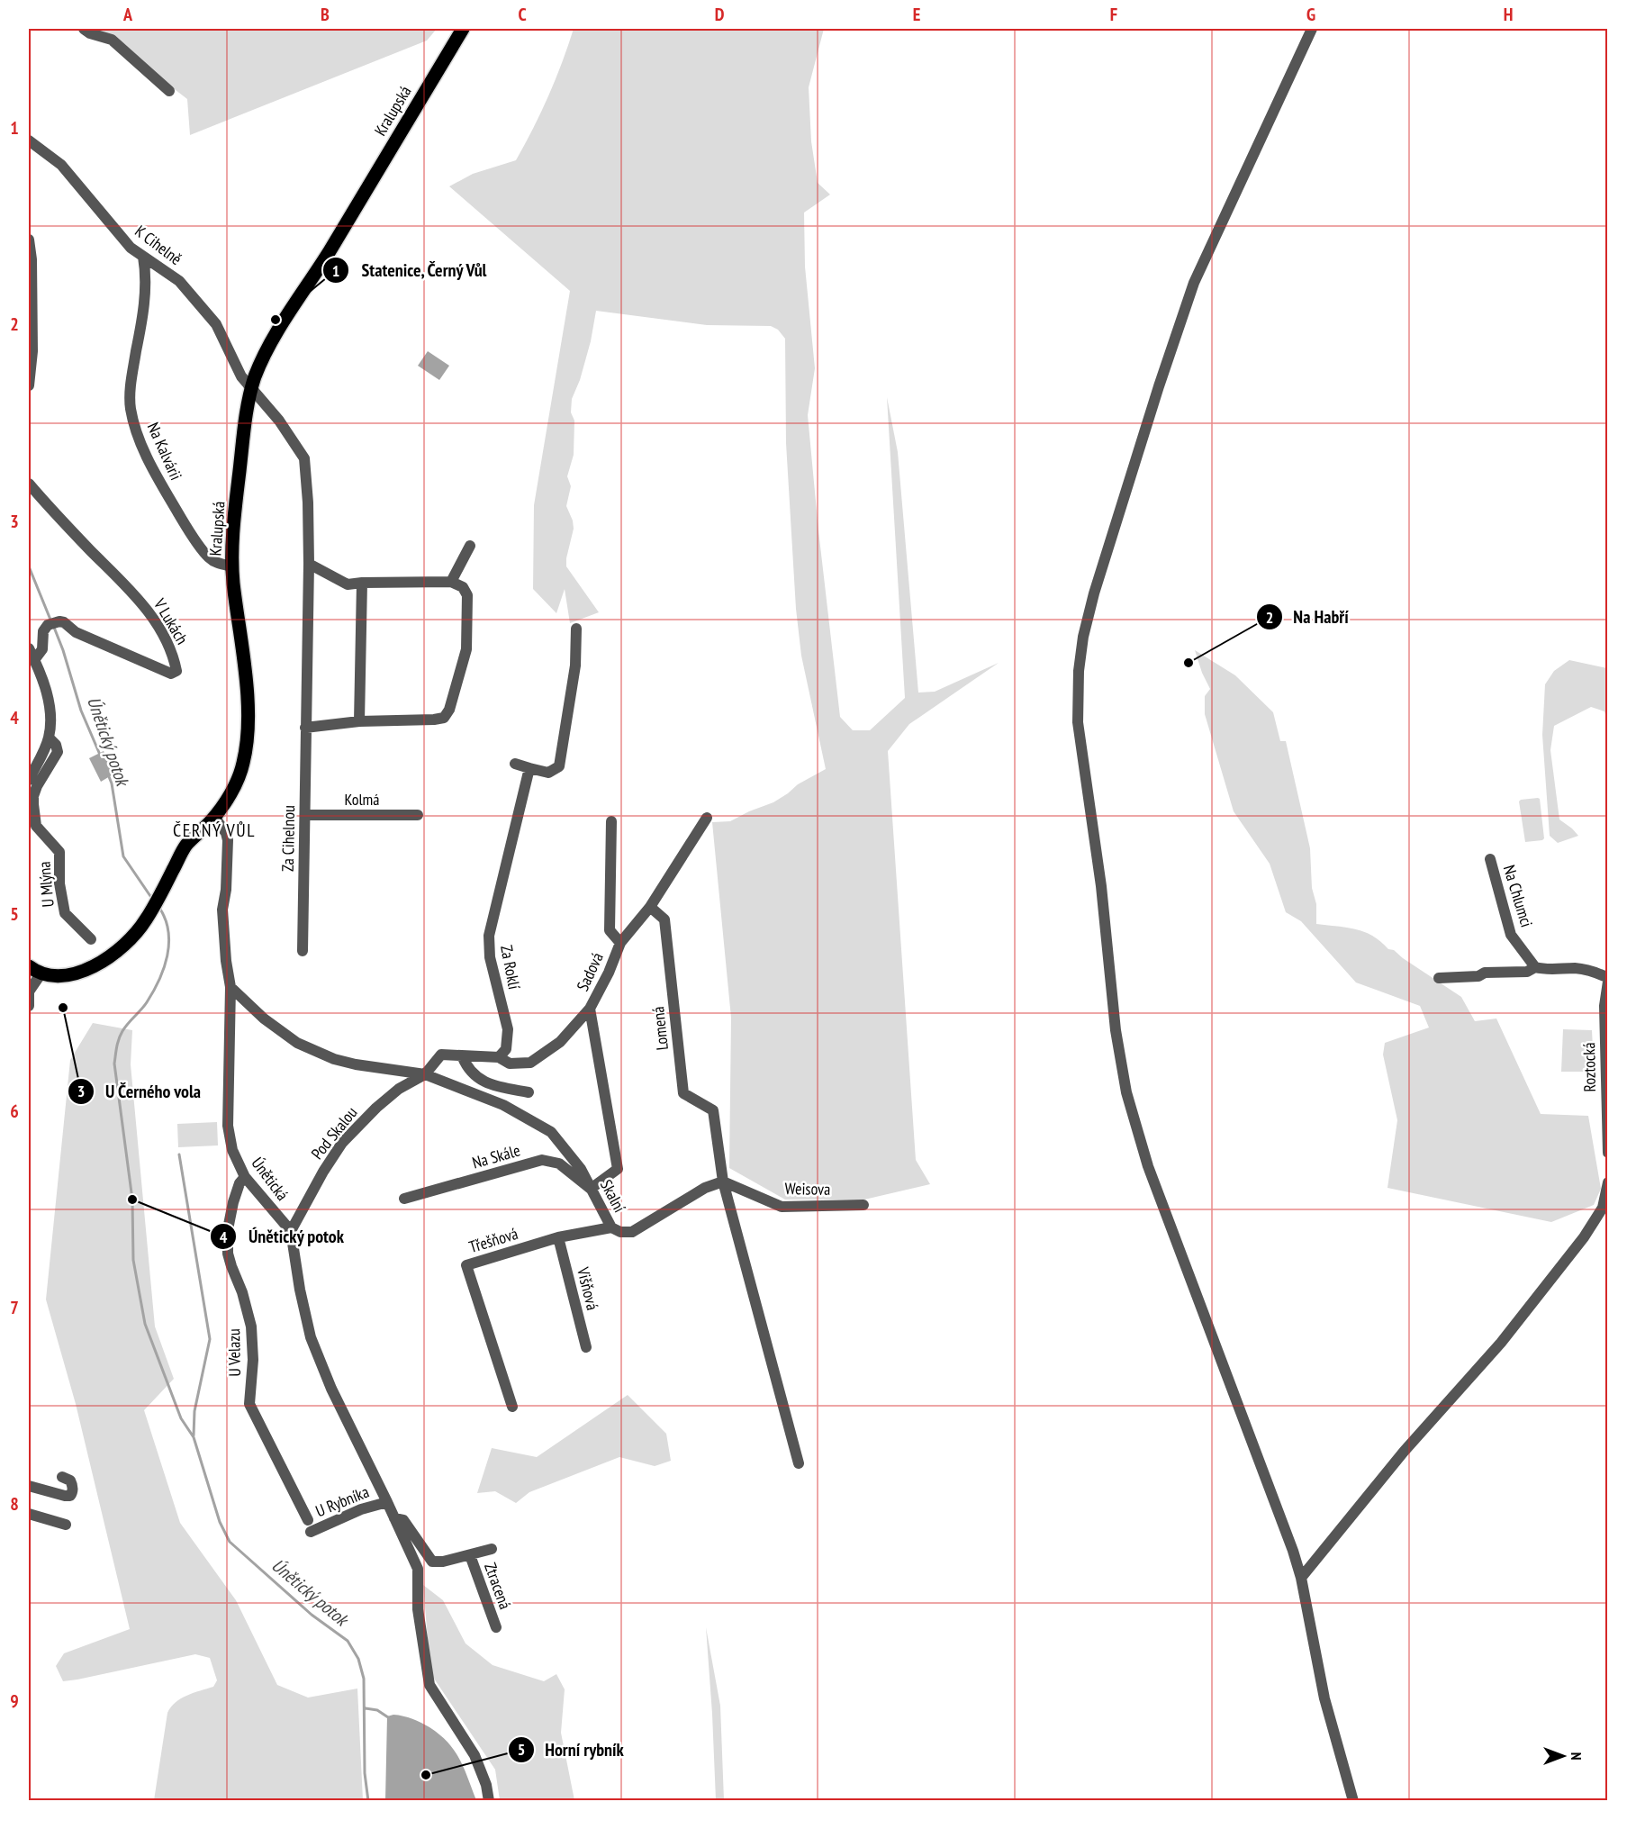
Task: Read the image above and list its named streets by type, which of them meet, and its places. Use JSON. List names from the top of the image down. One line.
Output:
{"streets":{"main road":["Kralupská"],"street":["K Cihelně","Na Kalvárii","V Lukách","Kolmá","Za Cihelnou","U Mlýna","Na Chlumci","Za Roklí","Sadová","Lomená","Roztocká","Pod Skalou","Na Skále","Únětická","Weisova","Skalní","Třešňová","Višňová","U Velazu","U Rybníka","Ztracená"]},"crossings":[["Kralupská","K Cihelně"],["Kralupská","Na Kalvárii"],["Kralupská","Za Cihelnou"],["Kralupská","Únětická"],["K Cihelně","Na Kalvárii"],["K Cihelně","Za Cihelnou"],["Kolmá","Za Cihelnou"],["Sadová","Na Skále"],["Sadová","Skalní"],["Lomená","Weisova"],["Lomená","Skalní"],["Pod Skalou","Únětická"],["Pod Skalou","Skalní"],["Na Skále","Skalní"],["Únětická","Skalní"],["Únětická","U Velazu"],["Weisova","Skalní"],["Skalní","Třešňová"],["Třešňová","Višňová"]],"districts":["ČERNÝ VŮL"],"water":["Únětický potok"],"places":["Statenice, Černý Vůl","Na Habří","U Černého vola","Únětický potok","Horní rybník"],"north":"right","grid":{"columns":["A","B","C","D","E","F","G","H"],"rows":["1","2","3","4","5","6","7","8","9"]}}
